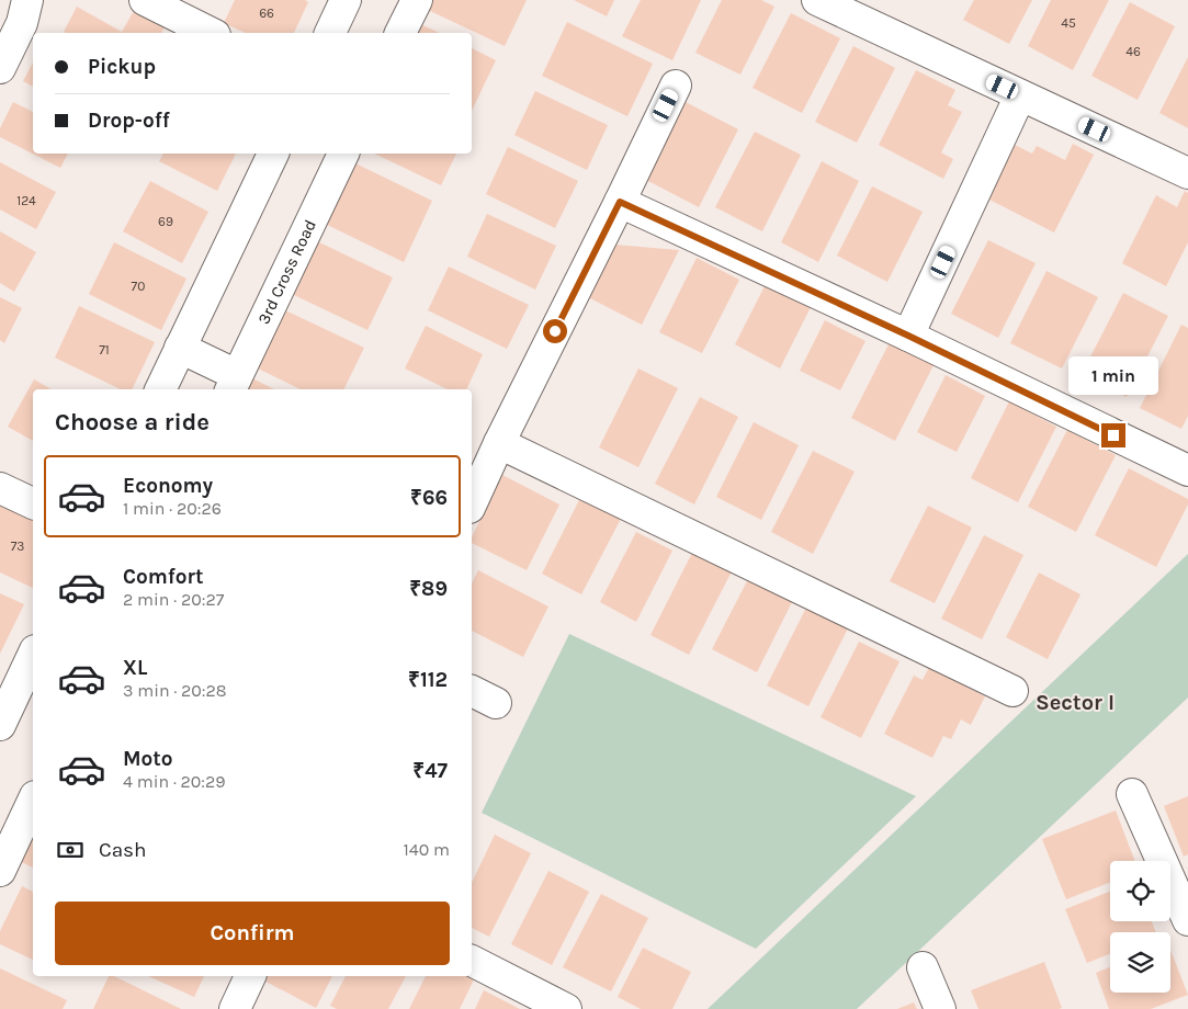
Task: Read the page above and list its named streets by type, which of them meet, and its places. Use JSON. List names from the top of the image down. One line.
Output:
{"streets":{"street":["3rd Cross Road"]},"districts":["Sector I"],"house_numbers":["66","45","46","124","69","70","71","73"],"page":{"banner":["Pickup","Drop-off"],"bubble":"1 min","heading":"Choose a ride","list":[{"name":"Economy","note":"1 min · 20:26","value":"₹66"},{"name":"Comfort","note":"2 min · 20:27","value":"₹89"},{"name":"XL","note":"3 min · 20:28","value":"₹112"},{"name":"Moto","note":"4 min · 20:29","value":"₹47"}],"pay":["Cash","140 m"],"buttons":"Confirm"}}
